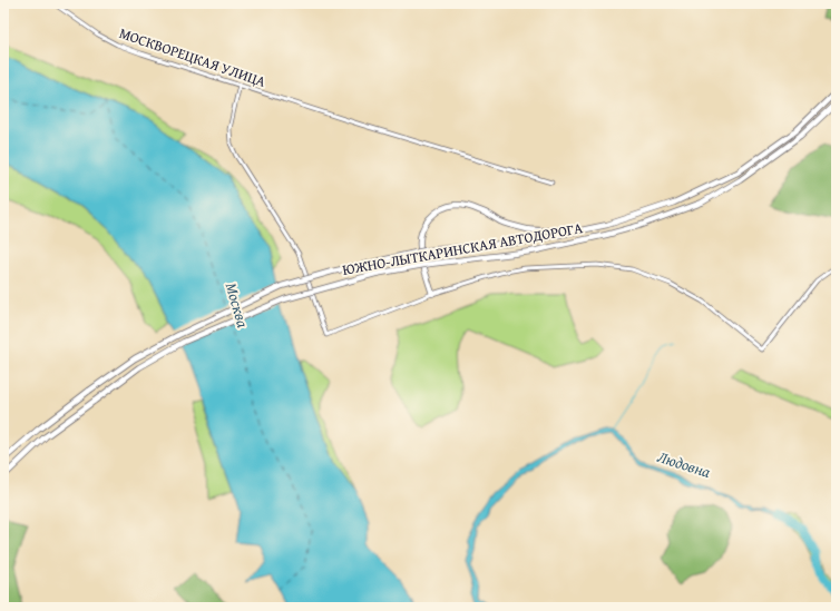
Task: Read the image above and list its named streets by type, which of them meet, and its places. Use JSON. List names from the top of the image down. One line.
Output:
{"streets":{"main road":["ЮЖНО-ЛЫТКАРИНСКАЯ АВТОДОРОГА"],"street":["МОСКВОРЕЦКАЯ УЛИЦА"]},"water":["Москва","Людовна"]}
